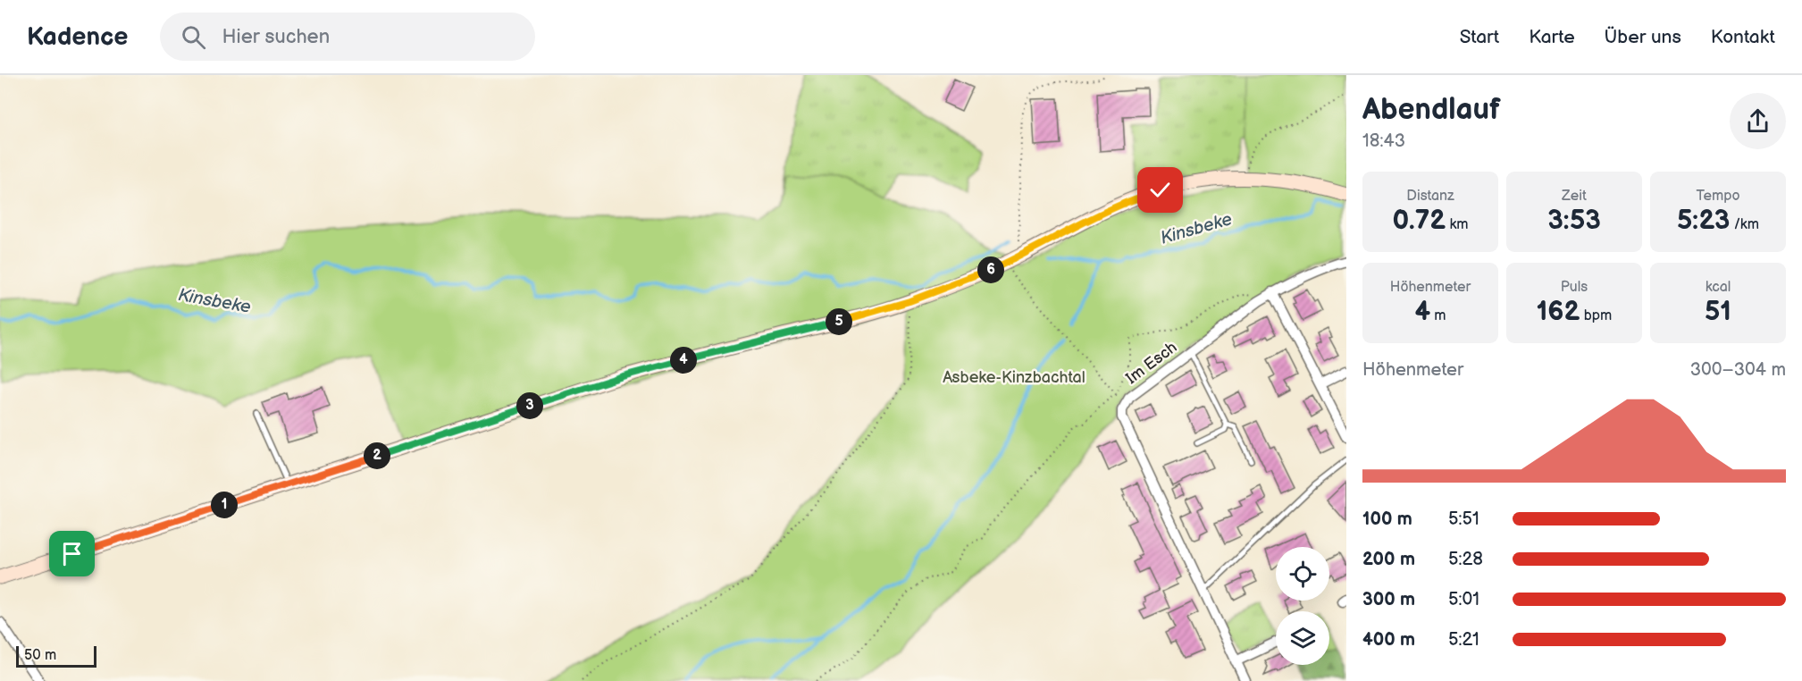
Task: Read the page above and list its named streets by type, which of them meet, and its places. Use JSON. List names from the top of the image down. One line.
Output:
{"streets":{"street":["Im Esch"]},"water":["Kinsbeke"],"parks":["Asbeke-Kinzbachtal"],"scale_bar":"50 m","page":{"header":"Kadence","search":"Hier suchen","nav":["Start","Karte","Über uns","Kontakt"],"heading":["Abendlauf","18:43"],"stats":[["Distanz","0.72 km"],["Zeit","3:53"],["Tempo","5:23 /km"],["Höhenmeter","4 m"],["Puls","162 bpm"],["kcal","51"]],"pins":["6","5","4","3","2","1"],"chart":["Höhenmeter","300–304 m"],"list":[{"name":"100 m","note":"5:51"},{"name":"200 m","note":"5:28"},{"name":"300 m","note":"5:01"},{"name":"400 m","note":"5:21"}],"scale":"50 m"}}
